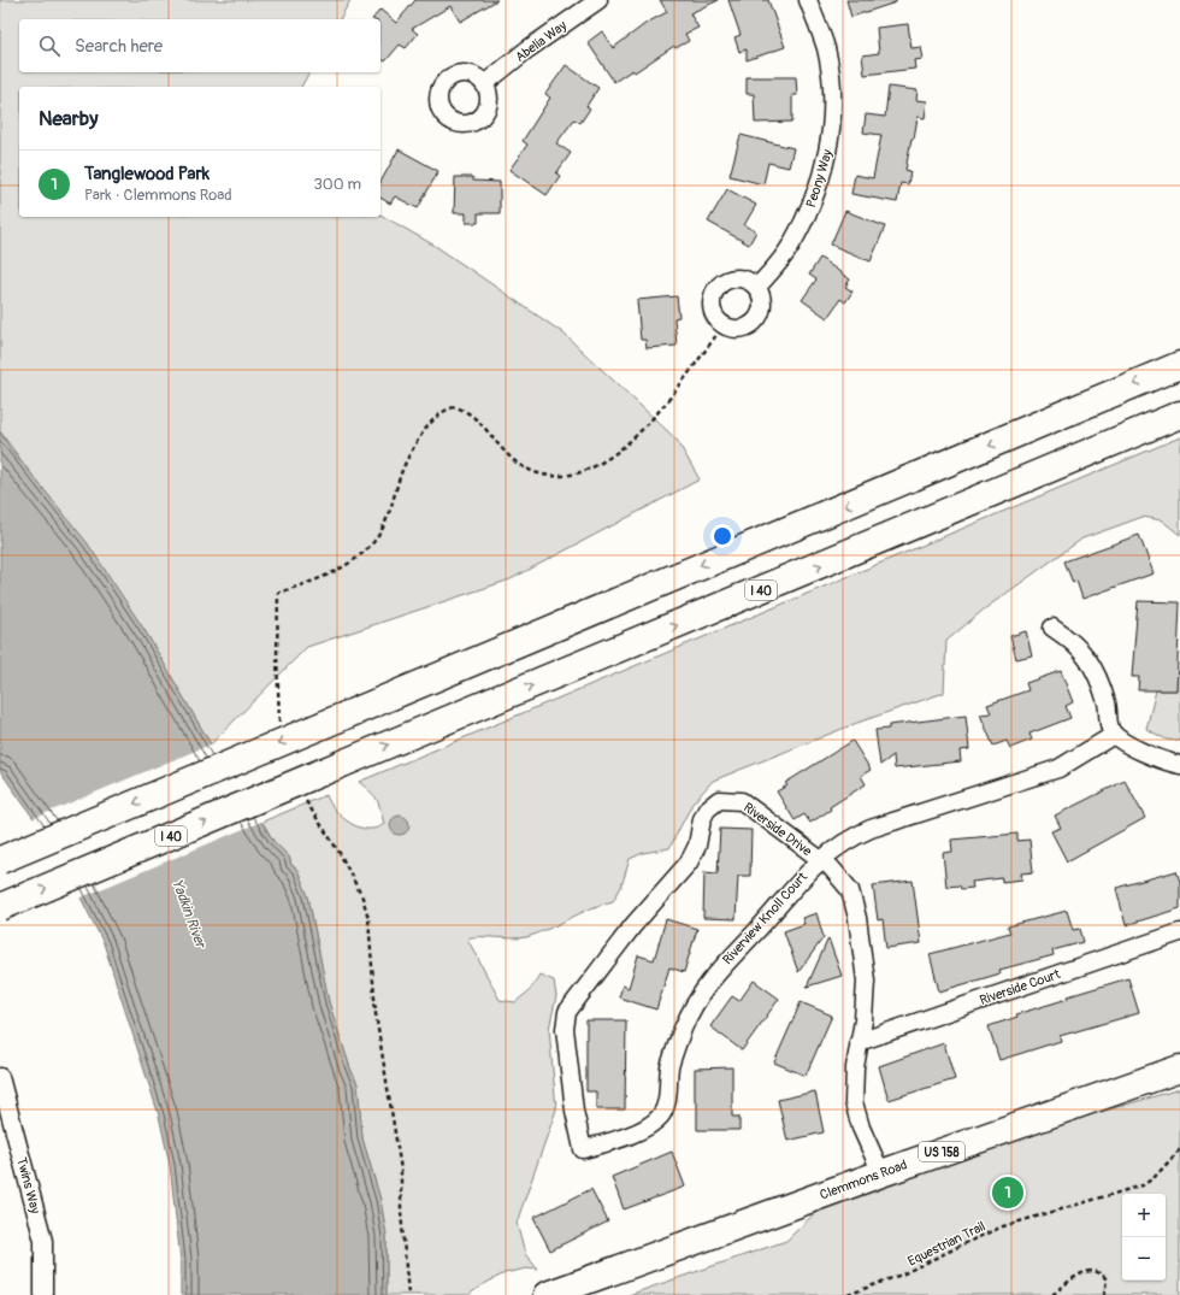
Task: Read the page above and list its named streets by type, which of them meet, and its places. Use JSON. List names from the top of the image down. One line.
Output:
{"streets":{"main road":["I 40","US 158","Clemmons Road"],"street":["Abelia Way","Peony Way","Riverside Drive","Riverview Knoll Court","Riverside Court","Twins Way"],"path":["Equestrian Trail"]},"crossings":[["Riverside Drive","Riverview Knoll Court"],["Riverside Drive","Riverside Court"],["Riverside Drive","Clemmons Road"]],"water":["Yadkin River"],"page":{"search":"Search here","heading":"Nearby","list":[{"mark":"1","name":"Tanglewood Park","note":"Park · Clemmons Road","value":"300 m"}],"pins":"1","map_buttons":["+","−"]}}
